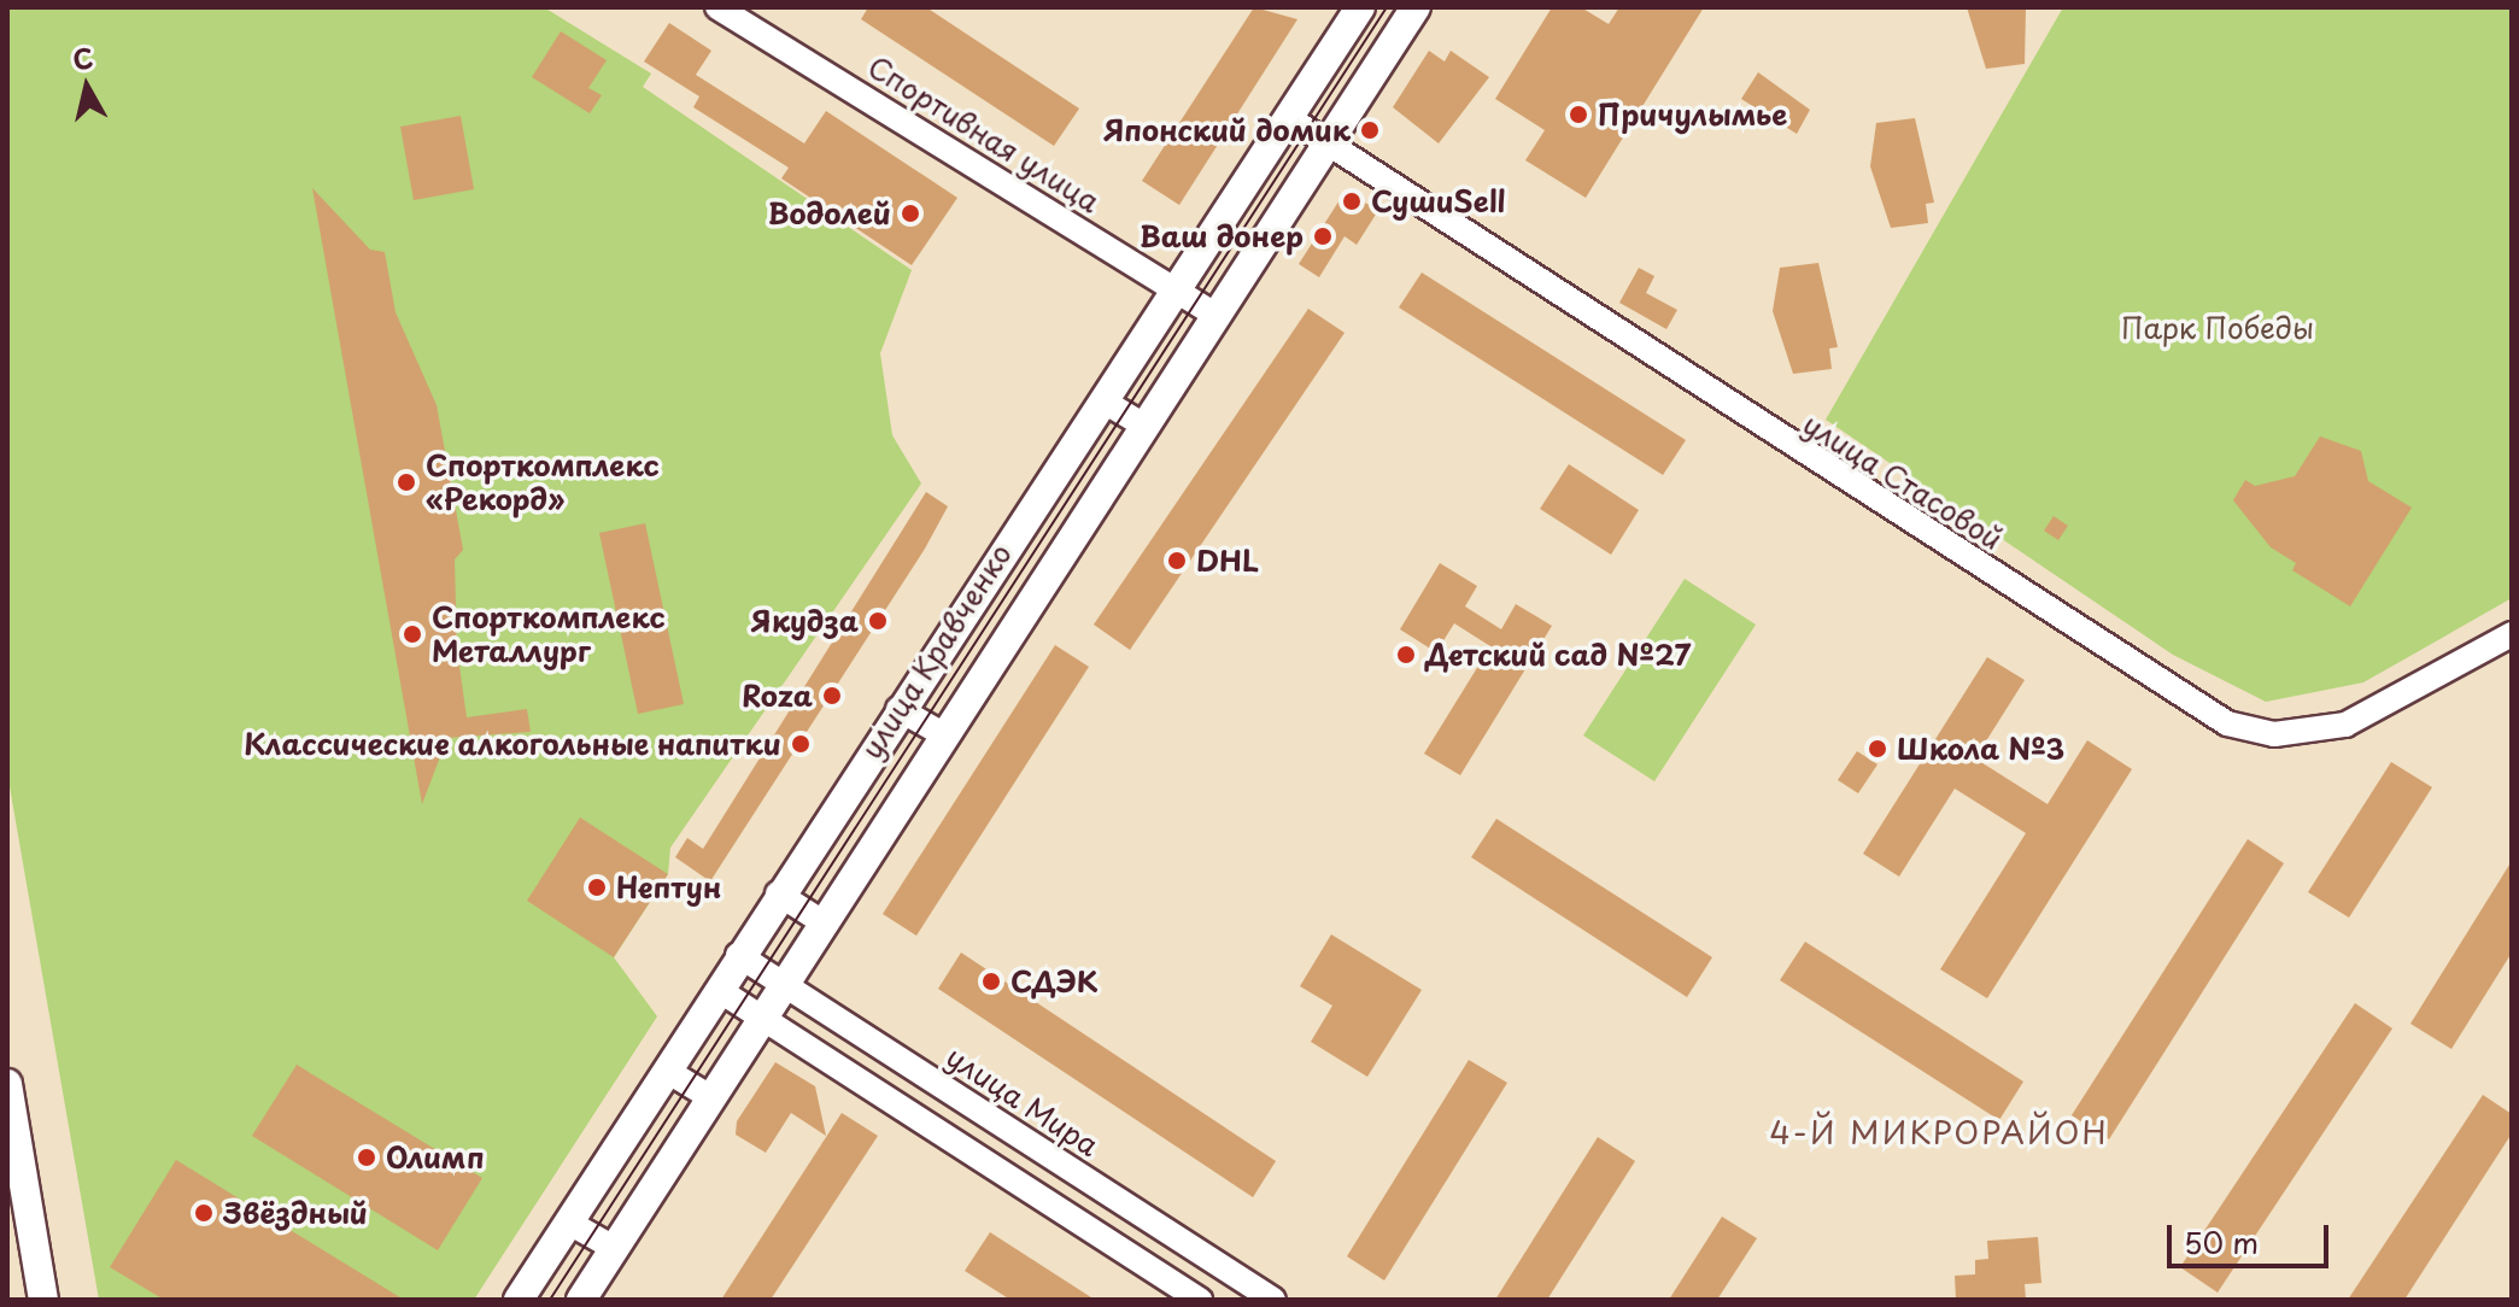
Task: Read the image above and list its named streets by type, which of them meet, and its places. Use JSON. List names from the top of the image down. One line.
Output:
{"streets":{"main road":["улица Кравченко"],"street":["Спортивная улица","улица Стасовой","улица Мира"]},"crossings":[["Спортивная улица","улица Кравченко"],["улица Стасовой","улица Кравченко"],["улица Кравченко","улица Мира"]],"districts":["4-Й МИКРОРАЙОН"],"parks":["Парк Победы"],"places":["Причулымье","Японский домик","СушиSell","Водолей","Ваш донер","Спорткомплекс «Рекорд»","DHL","Якудза","Спорткомплекс Металлург","Детский сад №27","Roza","Классические алкогольные напитки","Школа №3","Нептун","СДЭК","Олимп","Звёздный"],"scale_bar":"50 m","north":"top"}
